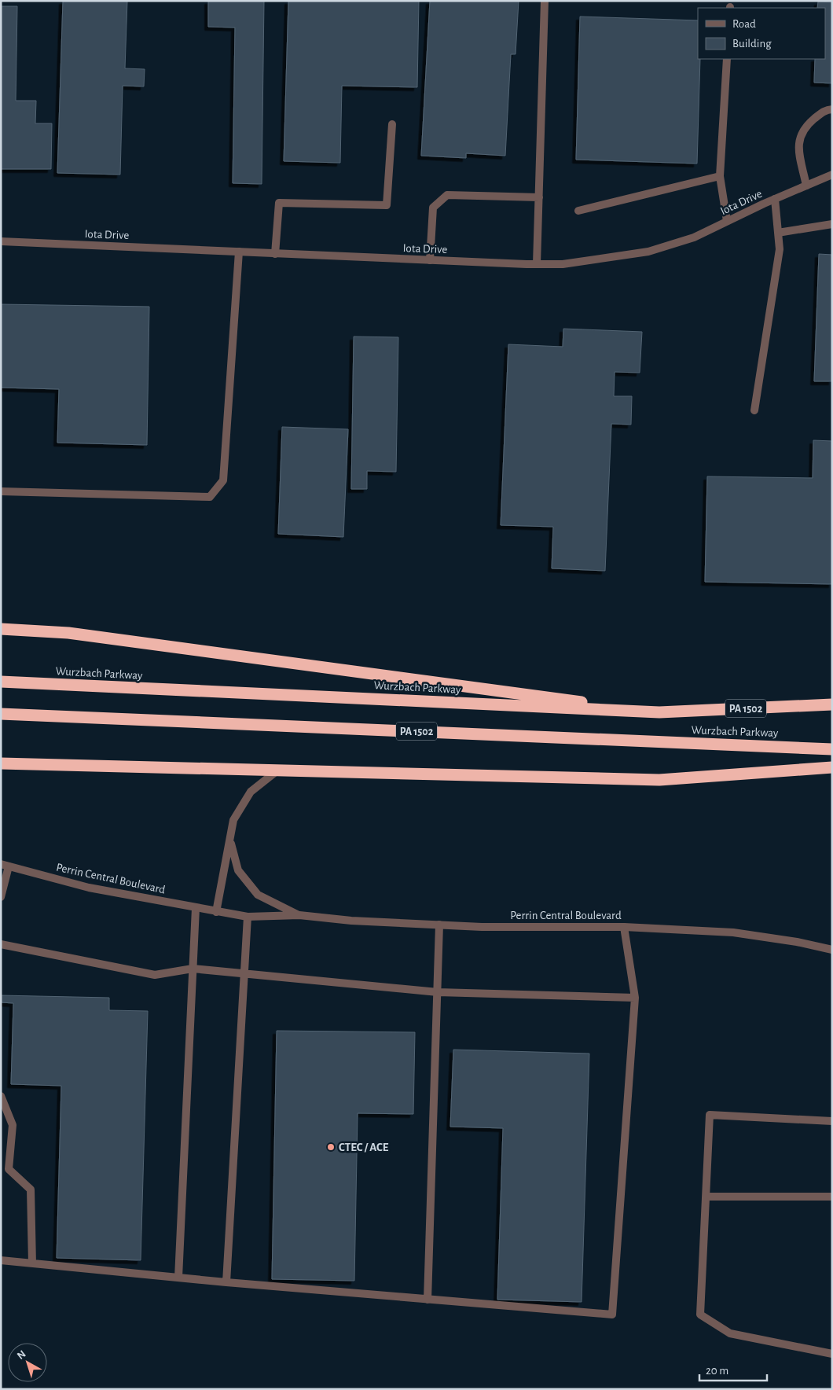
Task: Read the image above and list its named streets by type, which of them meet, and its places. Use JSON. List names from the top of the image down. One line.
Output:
{"streets":{"highway":["Wurzbach Parkway","PA 1502"],"street":["Iota Drive","Perrin Central Boulevard"]},"places":["CTEC / ACE"],"legend":["Road","Building"],"scale_bar":"20 m","north":"top left"}
